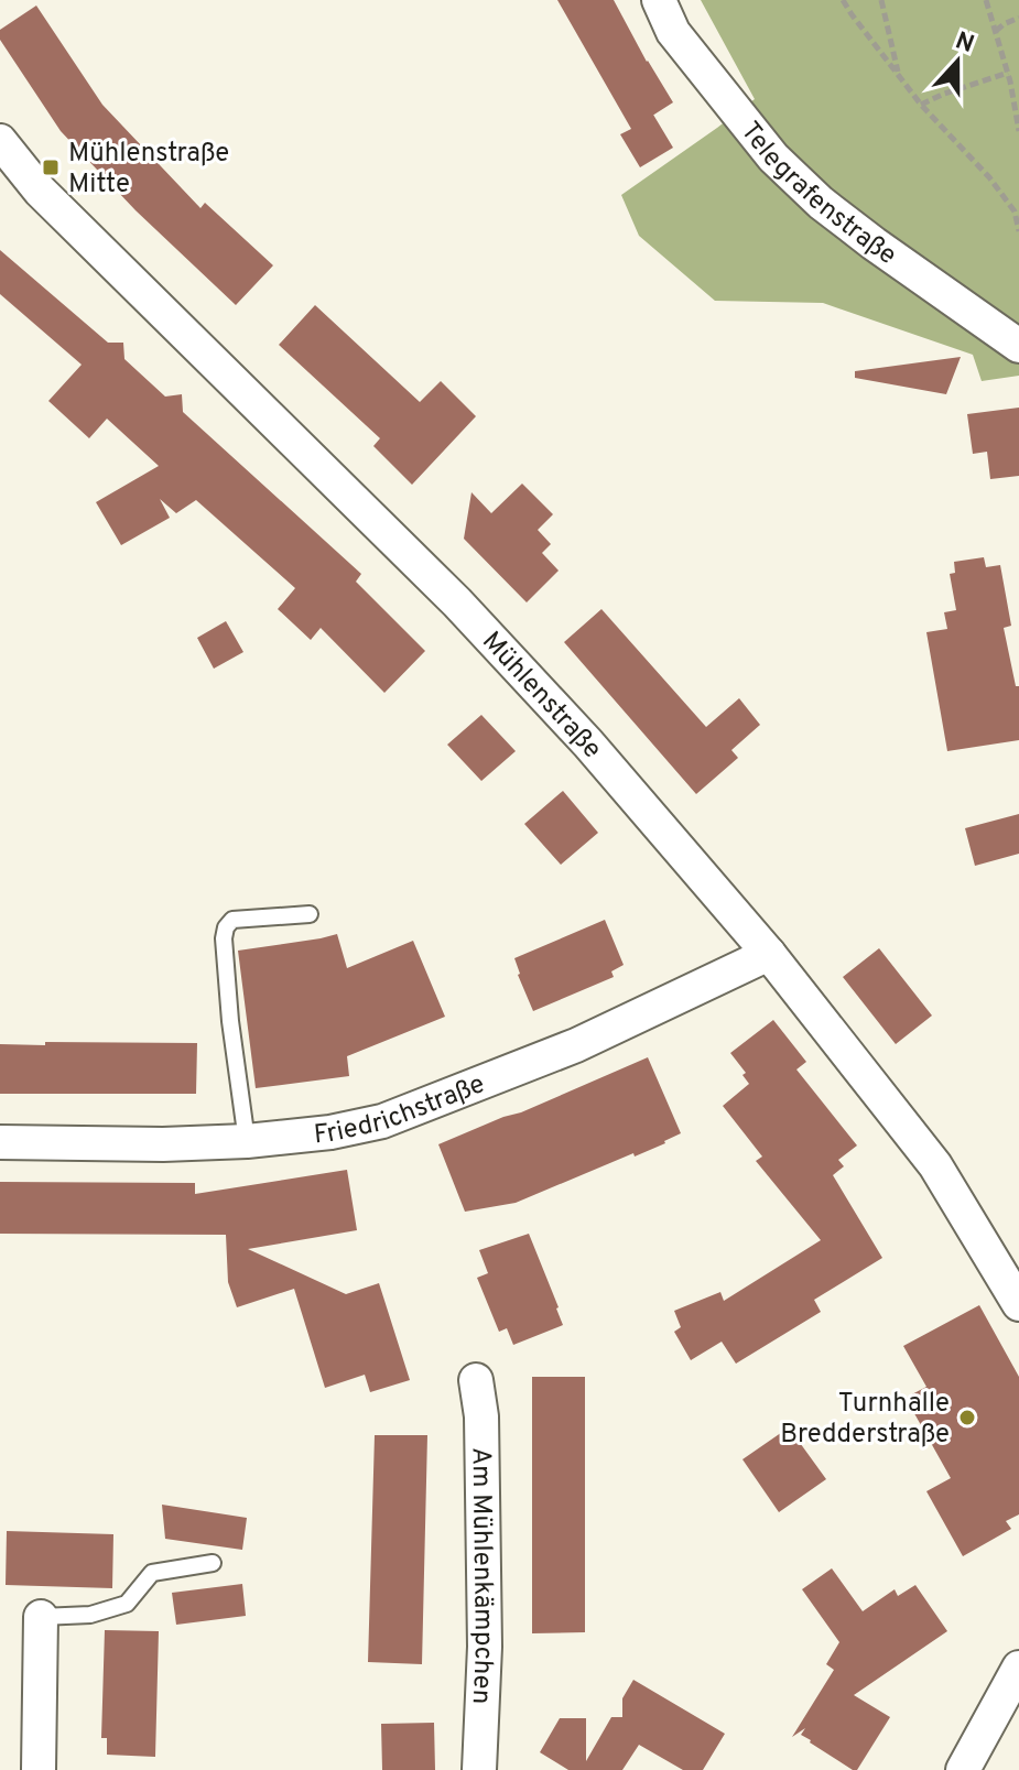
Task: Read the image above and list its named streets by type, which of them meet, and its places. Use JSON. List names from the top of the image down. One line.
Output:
{"streets":{"street":["Telegrafenstraße","Mühlenstraße","Friedrichstraße","Am Mühlenkämpchen"]},"crossings":[["Mühlenstraße","Friedrichstraße"]],"places":{"transit":["Mühlenstraße Mitte"],"other":["Turnhalle Bredderstraße"]},"north":"top"}
